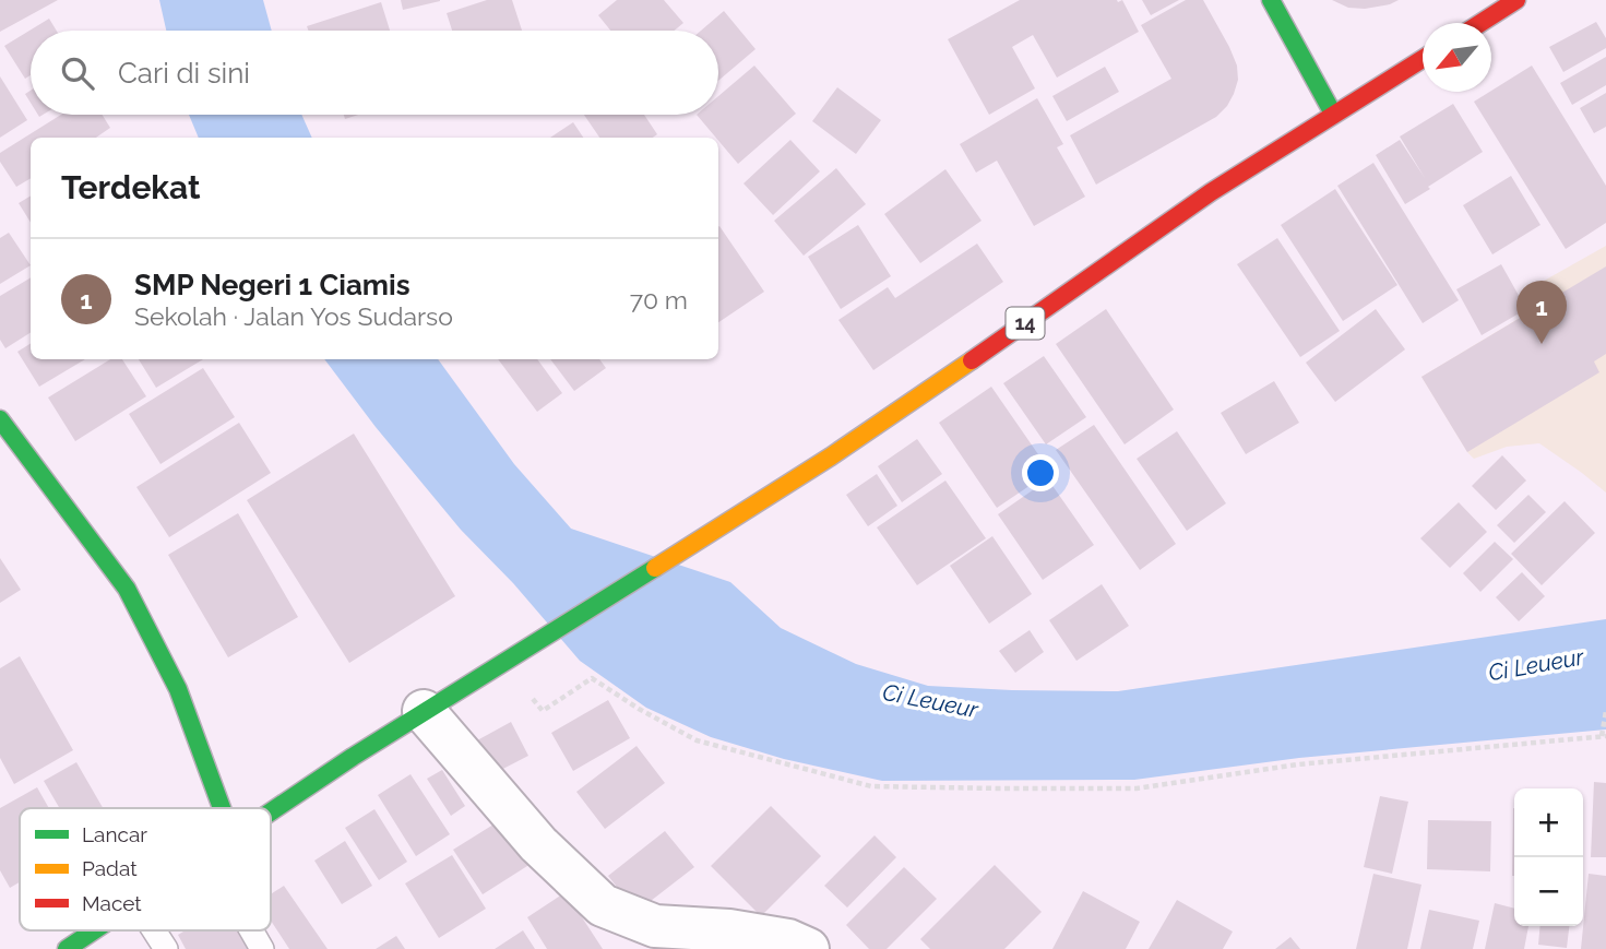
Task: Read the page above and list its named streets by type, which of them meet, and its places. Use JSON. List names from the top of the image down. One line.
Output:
{"streets":{"main road":["14"]},"water":["Ci Leueur"],"legend":["Lancar","Padat","Macet"],"north":"bottom left","page":{"search":"Cari di sini","heading":"Terdekat","list":[{"mark":"1","name":"SMP Negeri 1 Ciamis","note":"Sekolah · Jalan Yos Sudarso","value":"70 m"}],"pins":"1","map_buttons":["+","−"]}}
